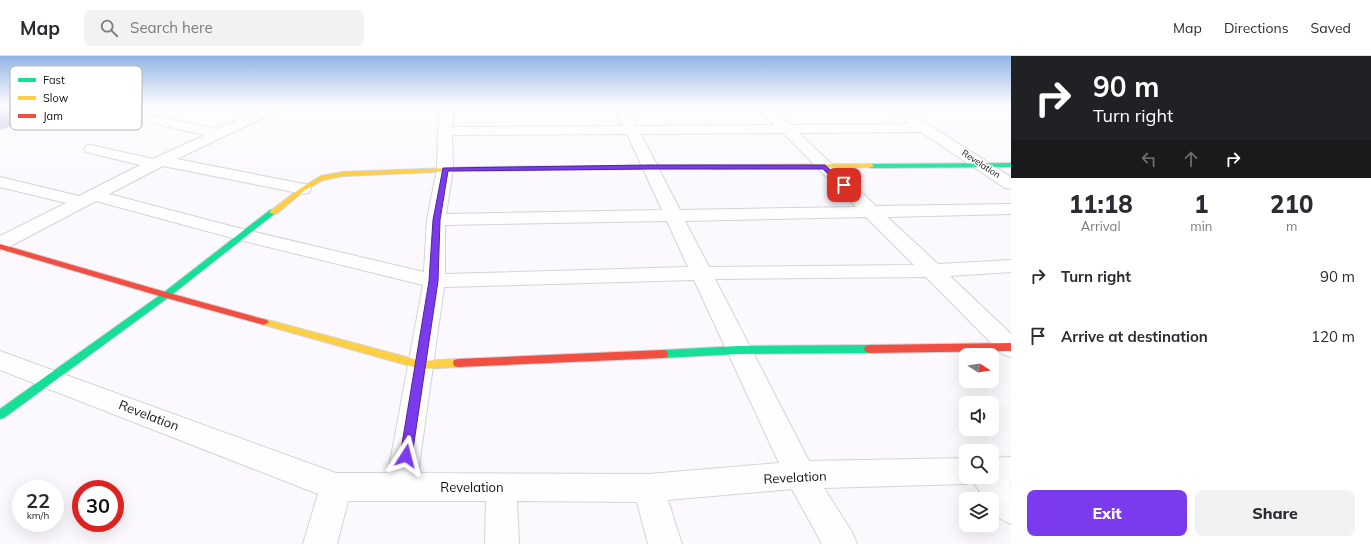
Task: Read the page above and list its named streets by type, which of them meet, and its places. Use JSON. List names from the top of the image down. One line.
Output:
{"streets":{"street":["Revelation"]},"legend":["Fast","Slow","Jam"],"north":"right","page":{"header":"Map","search":"Search here","nav":["Map","Directions","Saved"],"turn":["90 m","Turn right"],"eta":["11:18","Arrival","1","min","210","m"],"list":[{"name":"Turn right","value":"90 m"},{"name":"Arrive at destination","value":"120 m"}],"speed":"22 km/h","limit":"30","buttons":["Exit","Share"]}}
